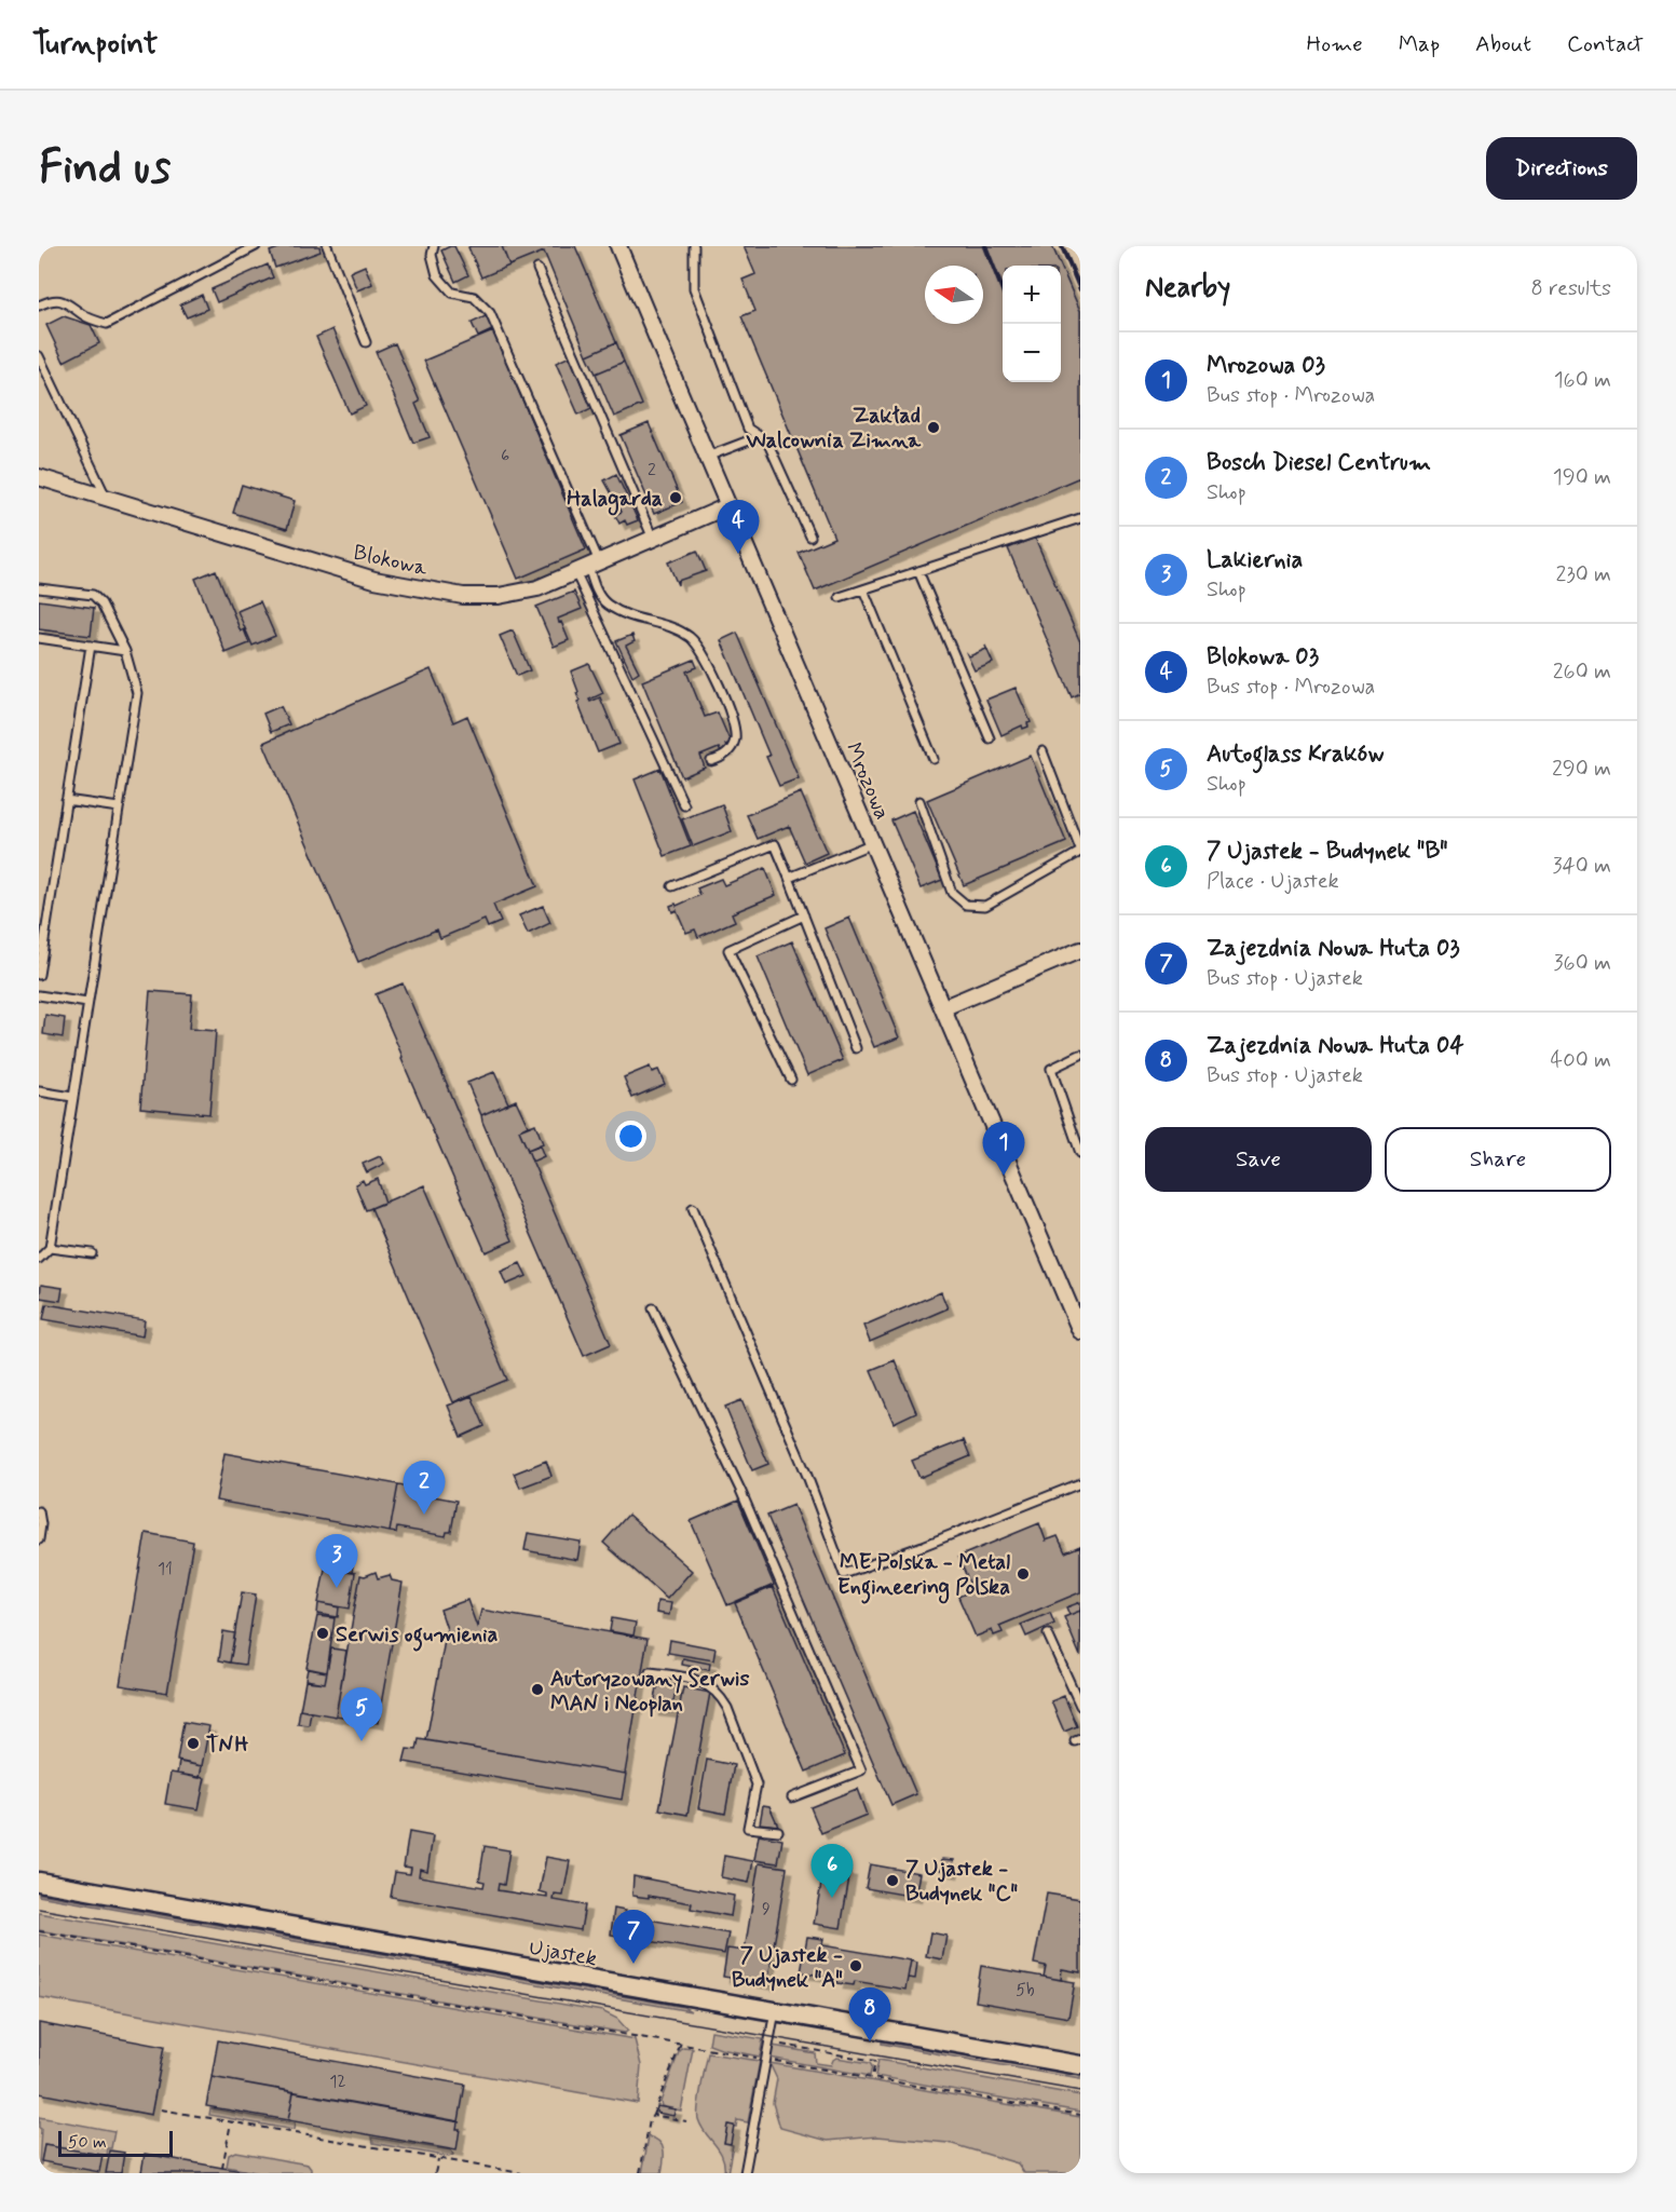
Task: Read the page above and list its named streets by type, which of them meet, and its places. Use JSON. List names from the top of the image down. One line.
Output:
{"streets":{"street":["Blokowa","Mrozowa","Ujastek"]},"crossings":[["Blokowa","Mrozowa"]],"places":["Zakład Walcownia Zimna","Halagarda","ME Polska - Metal Engineering Polska","Serwis ogumienia","Autoryzowany Serwis MAN i Neoplan","TNH","7 Ujastek - Budynek \"C\"","7 Ujastek - Budynek \"A\""],"house_numbers":["6","2","11","9","5b","12"],"scale_bar":"50 m","north":"left","page":{"header":"Turnpoint","nav":["Home","Map","About","Contact"],"buttons":["Directions",["Save","Share"]],"title":"Find us","heading":["Nearby","8 results"],"map_buttons":["+","−"],"list":[{"mark":"1","name":"Mrozowa 03","note":"Bus stop · Mrozowa","value":"160 m"},{"mark":"2","name":"Bosch Diesel Centrum","note":"Shop","value":"190 m"},{"mark":"3","name":"Lakiernia","note":"Shop","value":"230 m"},{"mark":"4","name":"Blokowa 03","note":"Bus stop · Mrozowa","value":"260 m"},{"mark":"5","name":"Autoglass Kraków","note":"Shop","value":"290 m"},{"mark":"6","name":"7 Ujastek - Budynek \"B\"","note":"Place · Ujastek","value":"340 m"},{"mark":"7","name":"Zajezdnia Nowa Huta 03","note":"Bus stop · Ujastek","value":"360 m"},{"mark":"8","name":"Zajezdnia Nowa Huta 04","note":"Bus stop · Ujastek","value":"400 m"}],"pins":["4","1","2","3","5","6","7","8"],"scale":"50 m"}}
